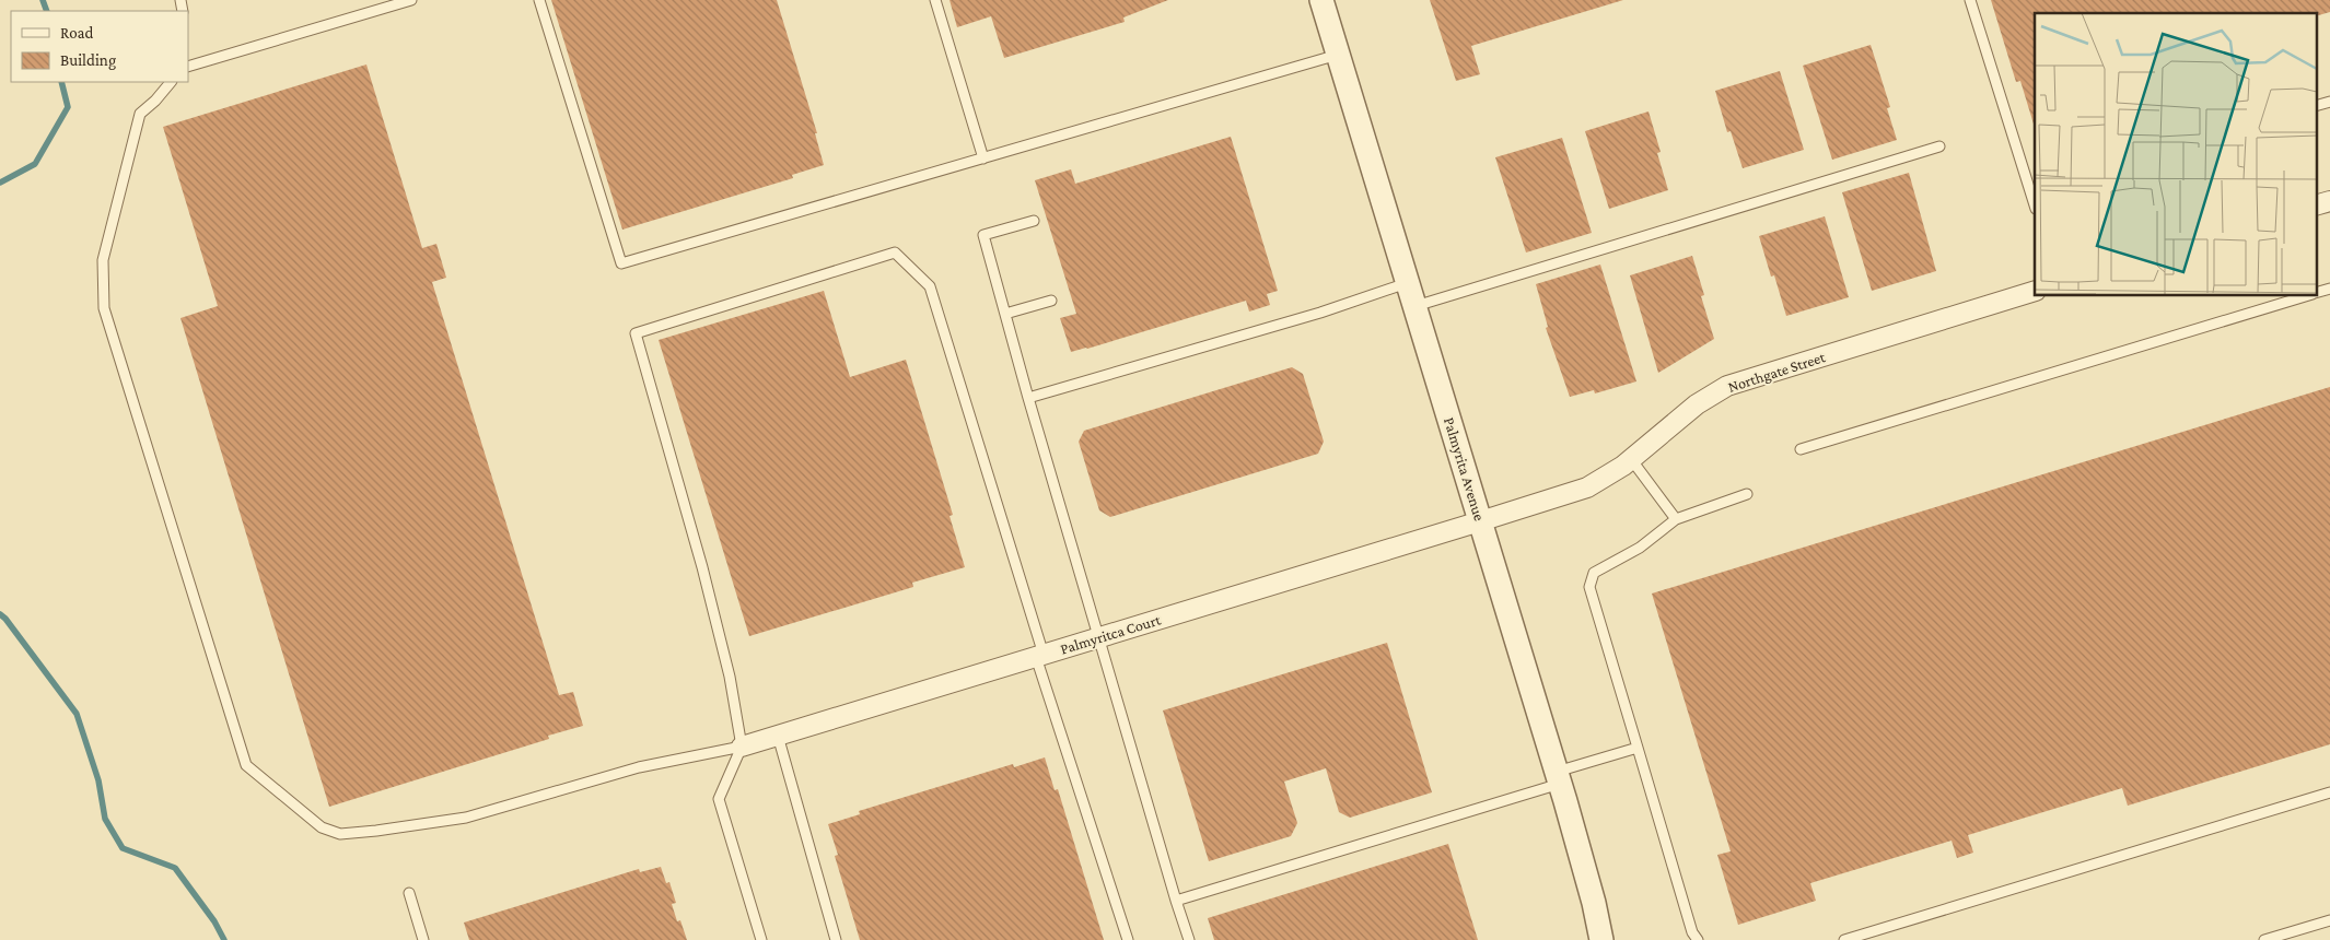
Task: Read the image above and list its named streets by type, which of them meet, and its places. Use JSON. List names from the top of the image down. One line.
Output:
{"streets":{"street":["Northgate Street","Palmyrita Avenue","Palmyritca Court"]},"crossings":[["Northgate Street","Palmyrita Avenue"],["Northgate Street","Palmyritca Court"],["Palmyrita Avenue","Palmyritca Court"]],"legend":["Road","Building"]}
